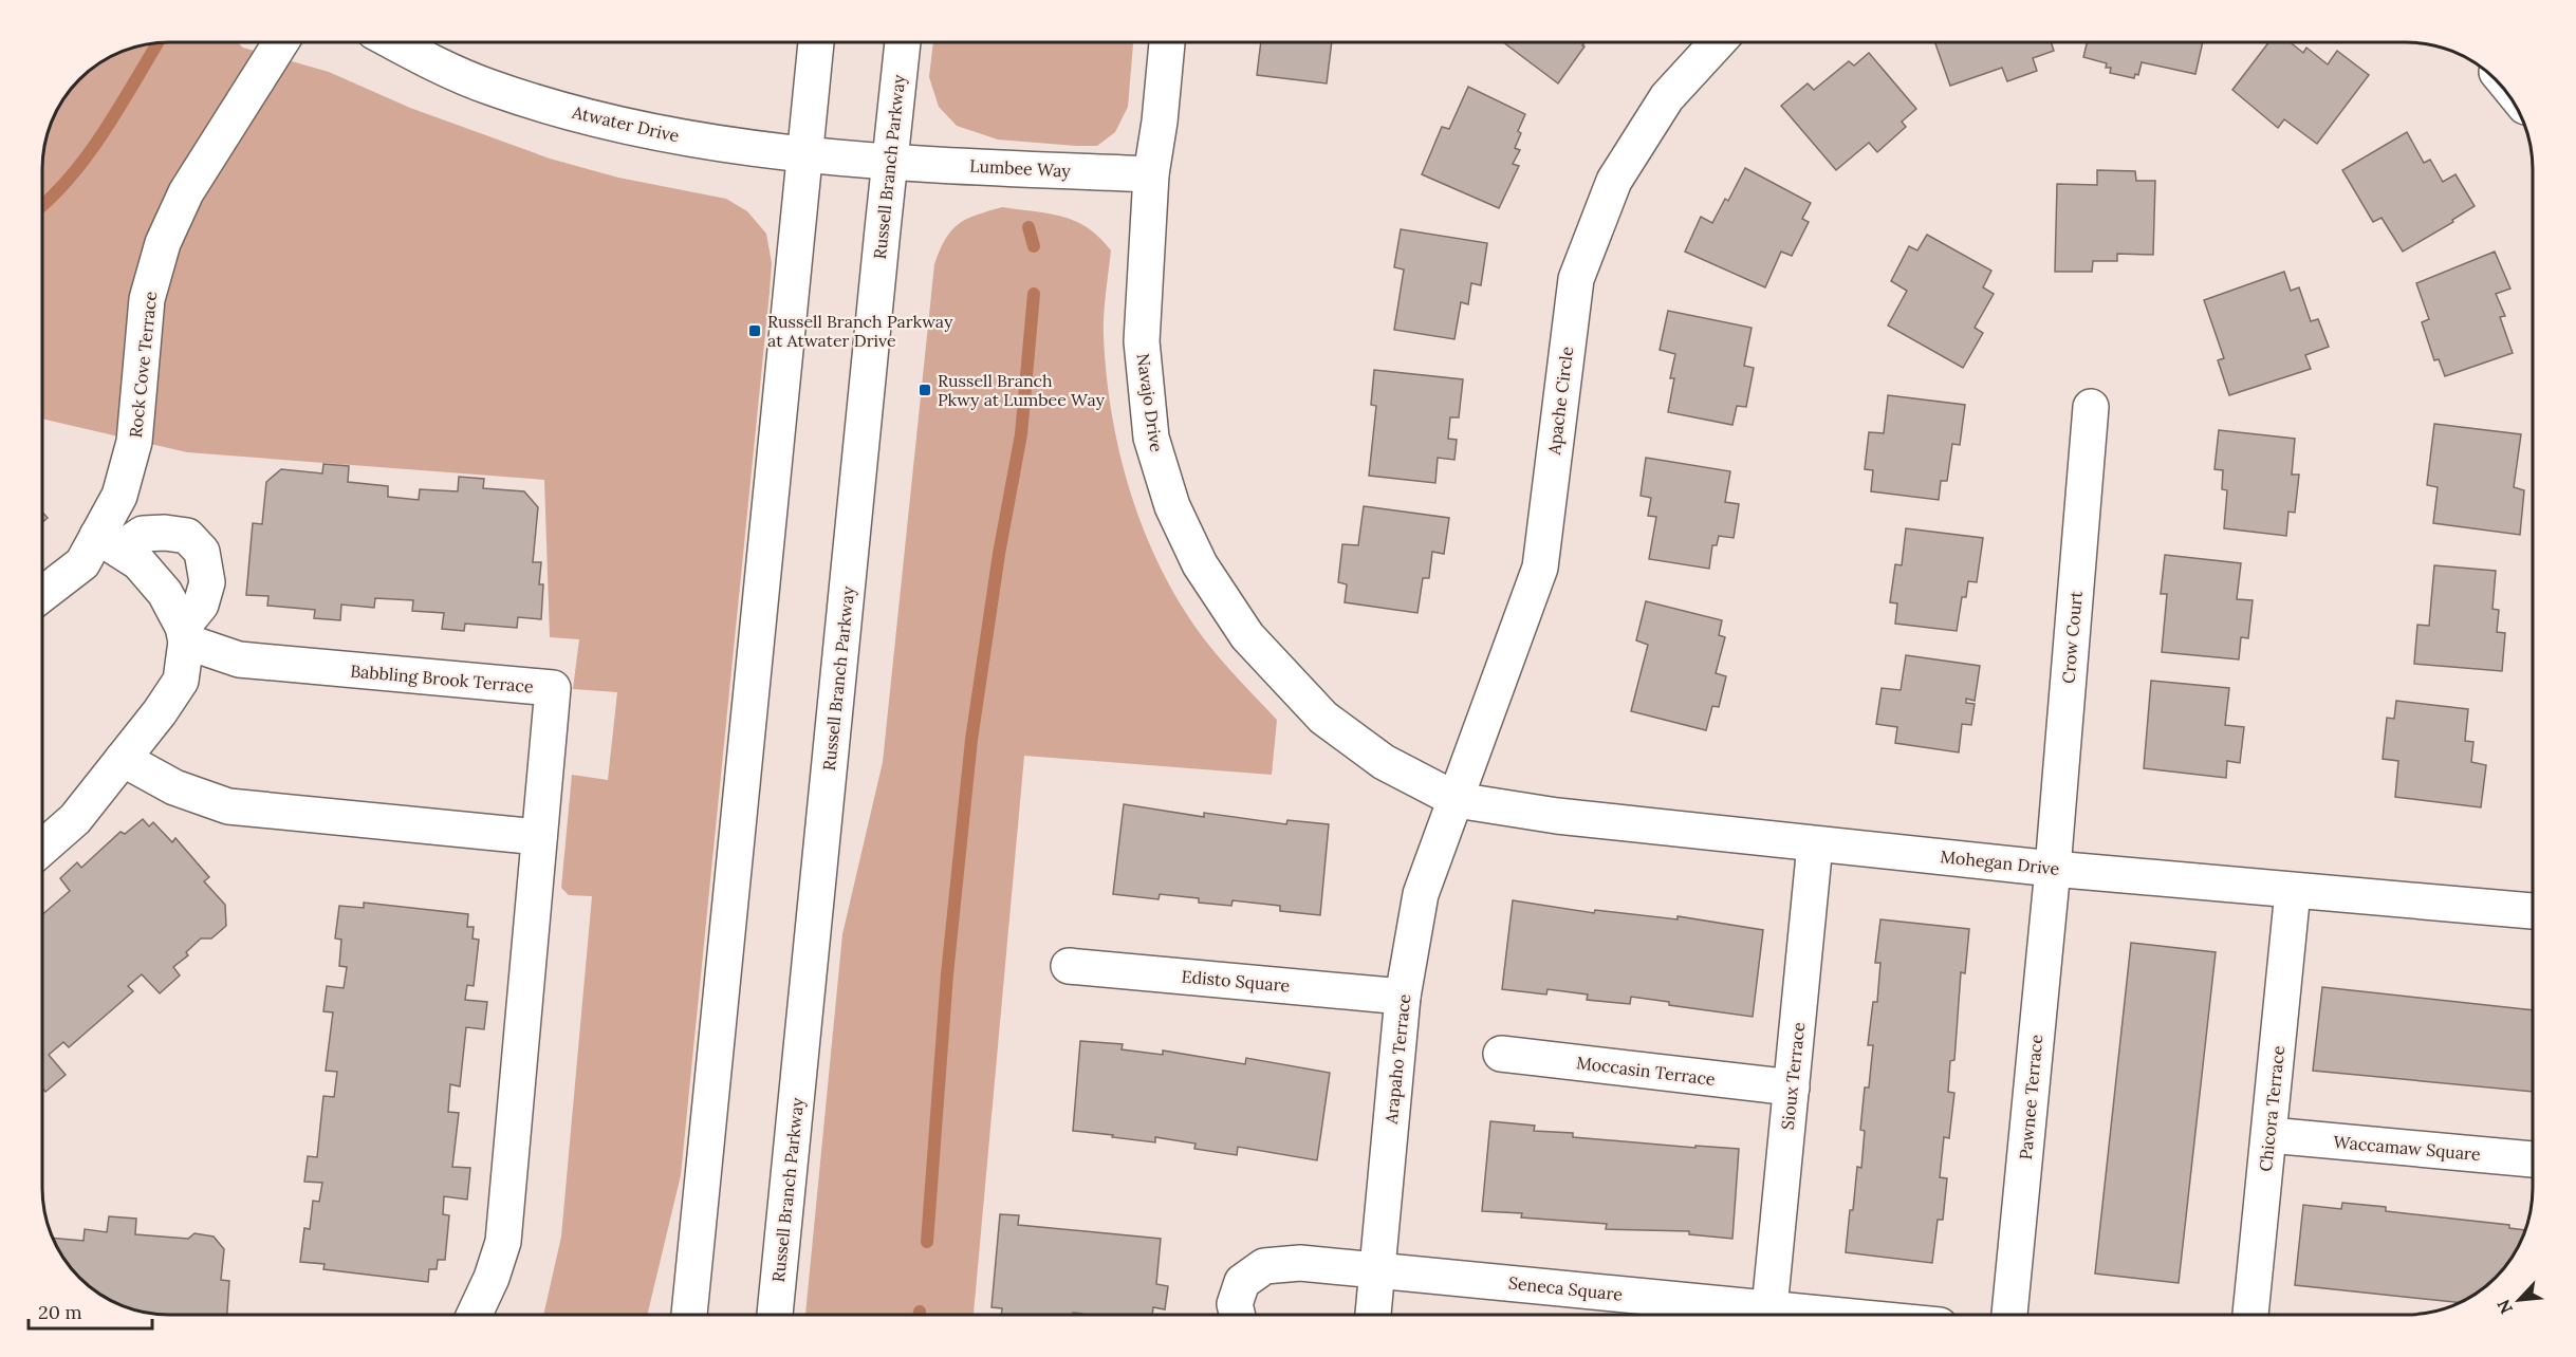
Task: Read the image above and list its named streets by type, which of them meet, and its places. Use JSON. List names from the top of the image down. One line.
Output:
{"streets":{"street":["Atwater Drive","Russell Branch Parkway","Lumbee Way","Rock Cove Terrace","Apache Circle","Navajo Drive","Crow Court","Babbling Brook Terrace","Mohegan Drive","Edisto Square","Arapaho Terrace","Moccasin Terrace","Sioux Terrace","Pawnee Terrace","Chicora Terrace","Waccamaw Square","Seneca Square"]},"crossings":[["Atwater Drive","Russell Branch Parkway"],["Atwater Drive","Lumbee Way"],["Russell Branch Parkway","Lumbee Way"],["Lumbee Way","Navajo Drive"],["Apache Circle","Navajo Drive"],["Apache Circle","Mohegan Drive"],["Apache Circle","Arapaho Terrace"],["Navajo Drive","Mohegan Drive"],["Navajo Drive","Arapaho Terrace"],["Crow Court","Mohegan Drive"],["Crow Court","Pawnee Terrace"],["Mohegan Drive","Arapaho Terrace"],["Mohegan Drive","Sioux Terrace"],["Mohegan Drive","Pawnee Terrace"],["Mohegan Drive","Chicora Terrace"],["Edisto Square","Arapaho Terrace"],["Arapaho Terrace","Seneca Square"],["Moccasin Terrace","Sioux Terrace"],["Sioux Terrace","Seneca Square"],["Chicora Terrace","Waccamaw Square"]],"places":{"transit":["Russell Branch Parkway at Atwater Drive","Russell Branch Pkwy at Lumbee Way"]},"scale_bar":"20 m","north":"bottom left"}
